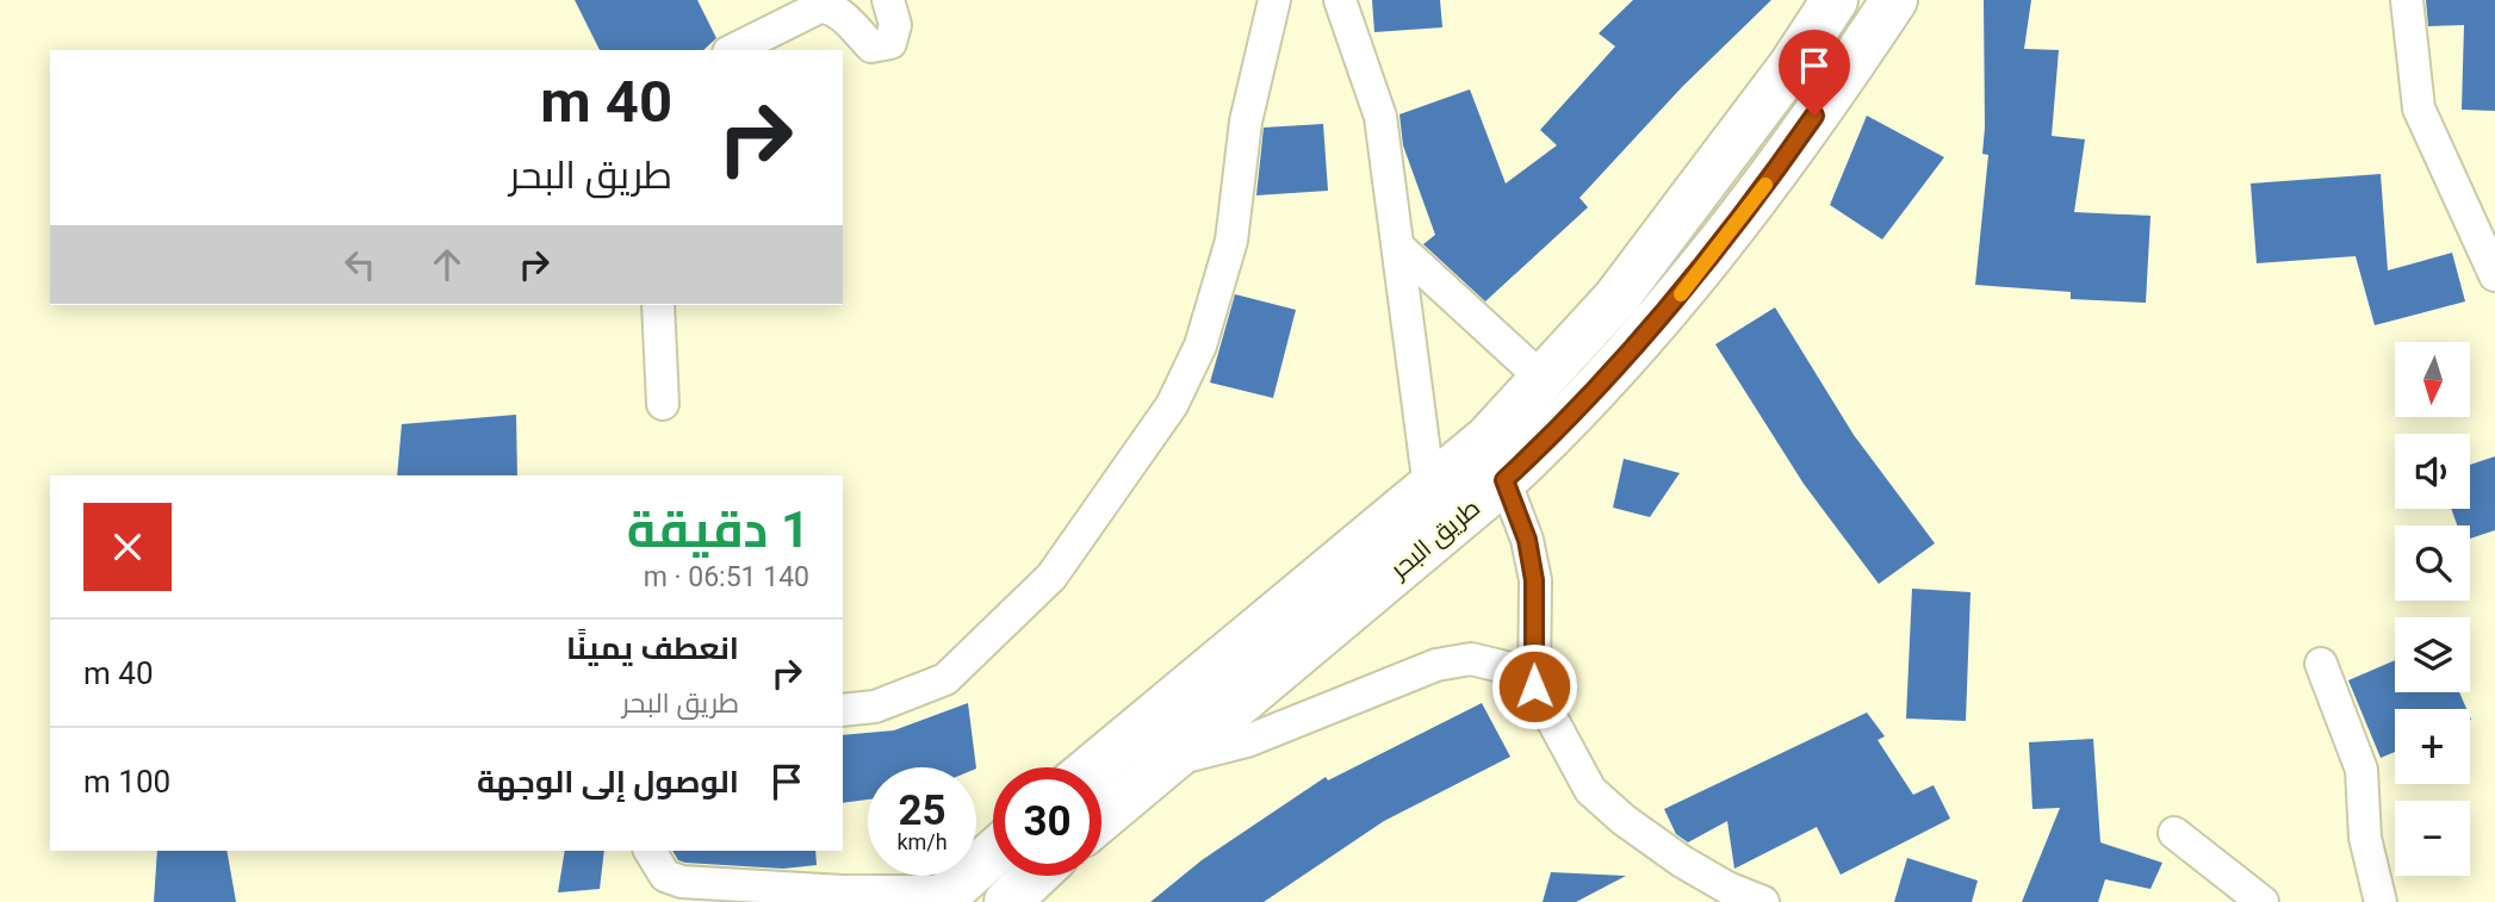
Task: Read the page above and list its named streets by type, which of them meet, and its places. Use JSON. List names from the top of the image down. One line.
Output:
{"streets":{"highway":["طريق البحر"]},"north":"bottom","page":{"turn":["40 m","طريق البحر"],"map_buttons":["+","−"],"heading":["1 دقيقة","140 m · 06:51"],"list":[{"name":"انعطف يمينًا","note":"طريق البحر","value":"40 m"},{"name":"الوصول إلى الوجهة","value":"100 m"}],"speed":"25 km/h","limit":"30"}}
